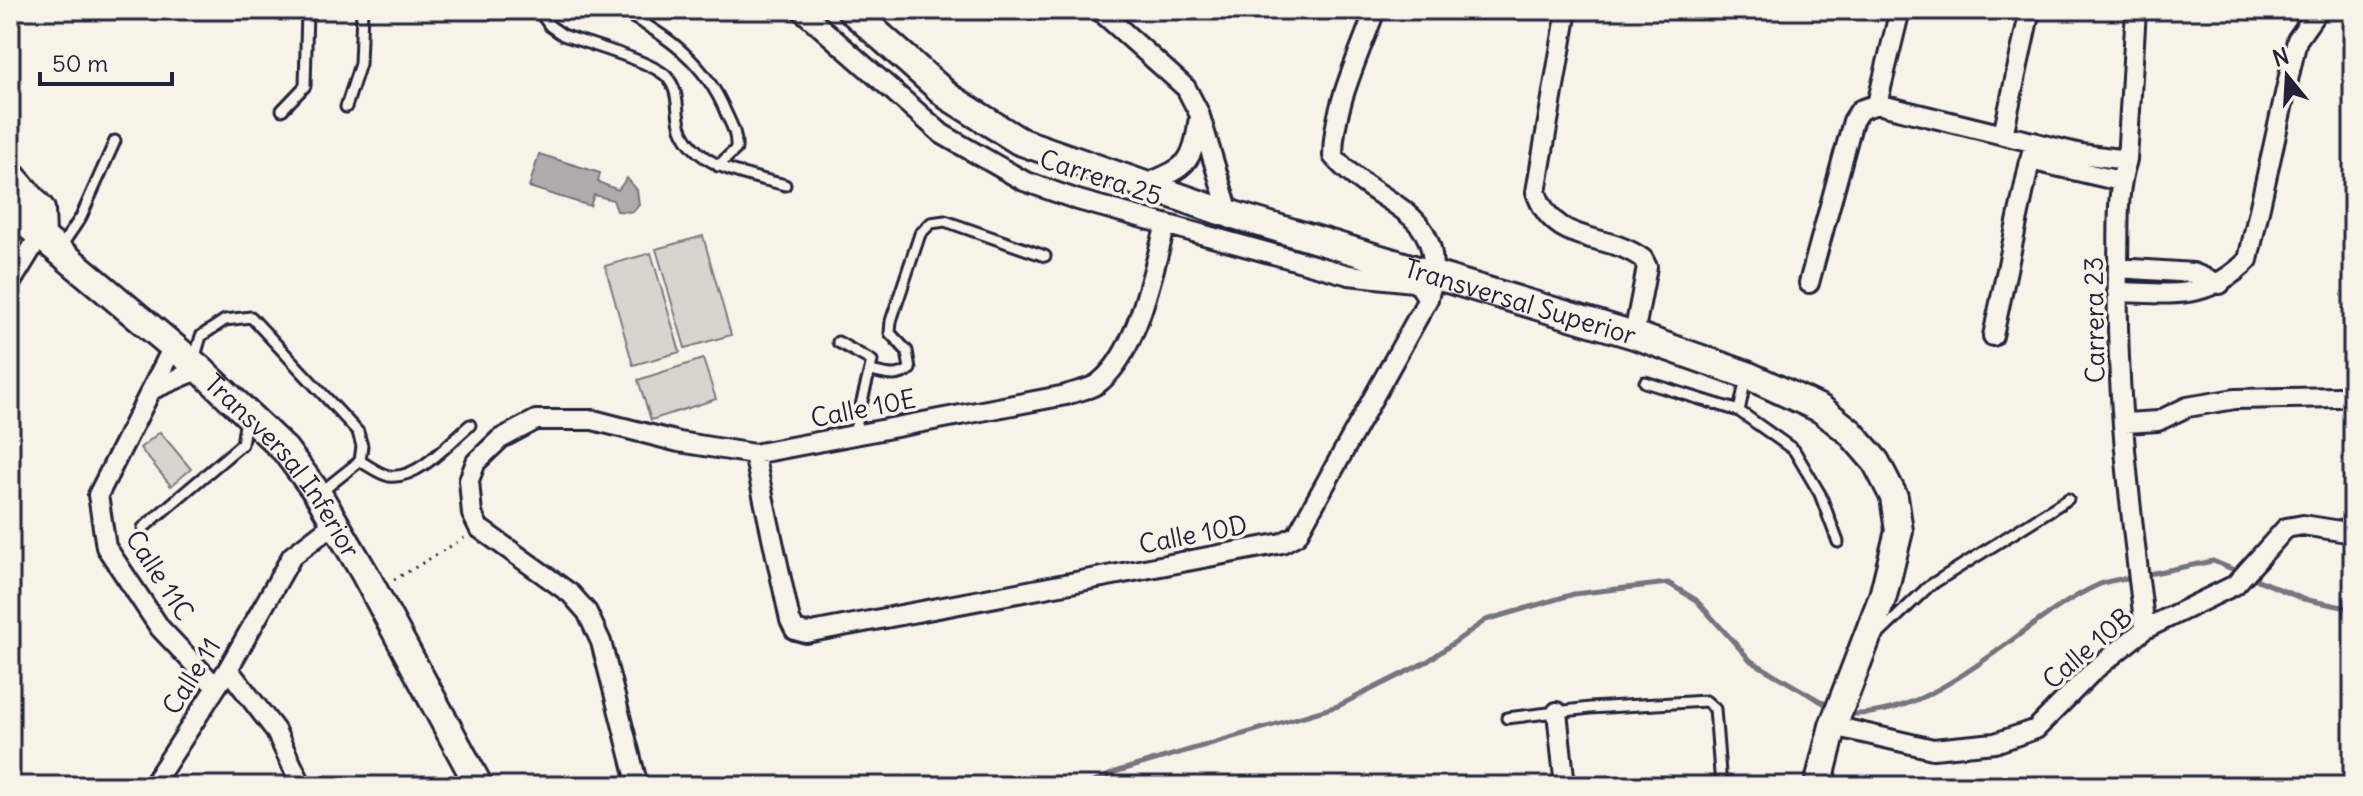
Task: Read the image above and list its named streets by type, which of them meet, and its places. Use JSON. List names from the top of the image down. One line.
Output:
{"streets":{"main road":["Transversal Superior","Transversal Inferior"],"street":["Carrera 25","Carrera 23","Calle 10E","Calle 10D","Calle 11C","Calle 10B","Calle 11"]},"crossings":[["Carrera 25","Calle 10E"],["Carrera 25","Calle 10D"],["Transversal Superior","Calle 10D"],["Transversal Superior","Calle 10B"],["Carrera 23","Calle 10B"],["Calle 10E","Calle 10D"],["Transversal Inferior","Calle 11C"],["Transversal Inferior","Calle 11"],["Calle 11C","Calle 11"]],"scale_bar":"50 m","north":"top"}
